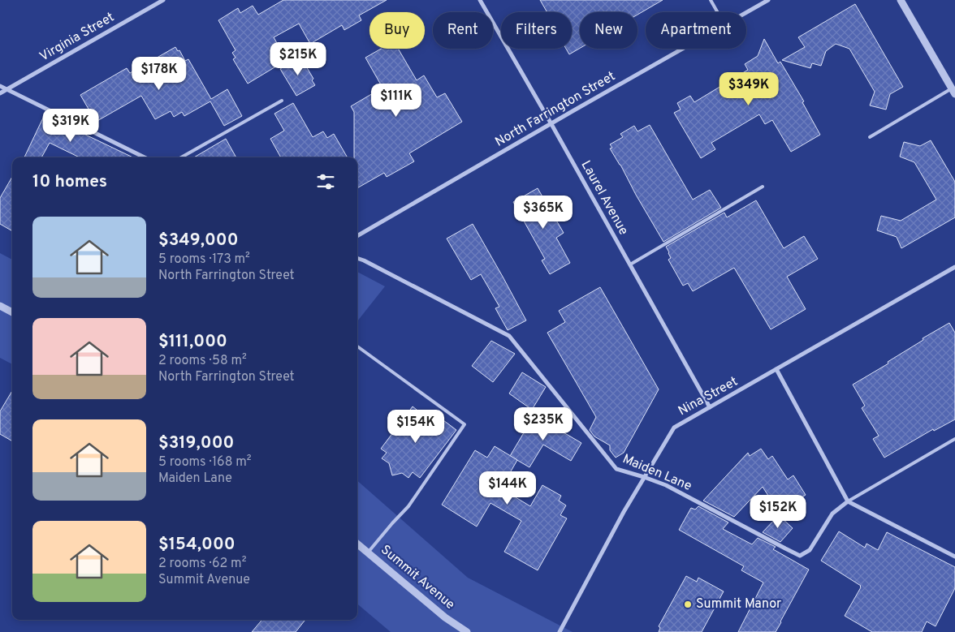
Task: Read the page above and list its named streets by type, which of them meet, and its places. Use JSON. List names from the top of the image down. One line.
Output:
{"streets":{"street":["Virginia Street","North Farrington Street","Laurel Avenue","Nina Street","Maiden Lane","Summit Avenue"]},"crossings":[["North Farrington Street","Laurel Avenue"],["Laurel Avenue","Nina Street"],["Nina Street","Maiden Lane"]],"places":["Summit Manor"],"page":{"chip":["Buy","Rent","Filters","New","Apartment"],"price":["$215K","$178K","$349K","$111K","$319K","$365K","$235K","$154K","$144K","$152K"],"heading":"10 homes","list":[{"name":"$349,000","note":"5 rooms · 173 m² · North Farrington Street"},{"name":"$111,000","note":"2 rooms · 58 m² · North Farrington Street"},{"name":"$319,000","note":"5 rooms · 168 m² · Maiden Lane"},{"name":"$154,000","note":"2 rooms · 62 m² · Summit Avenue"}]}}
